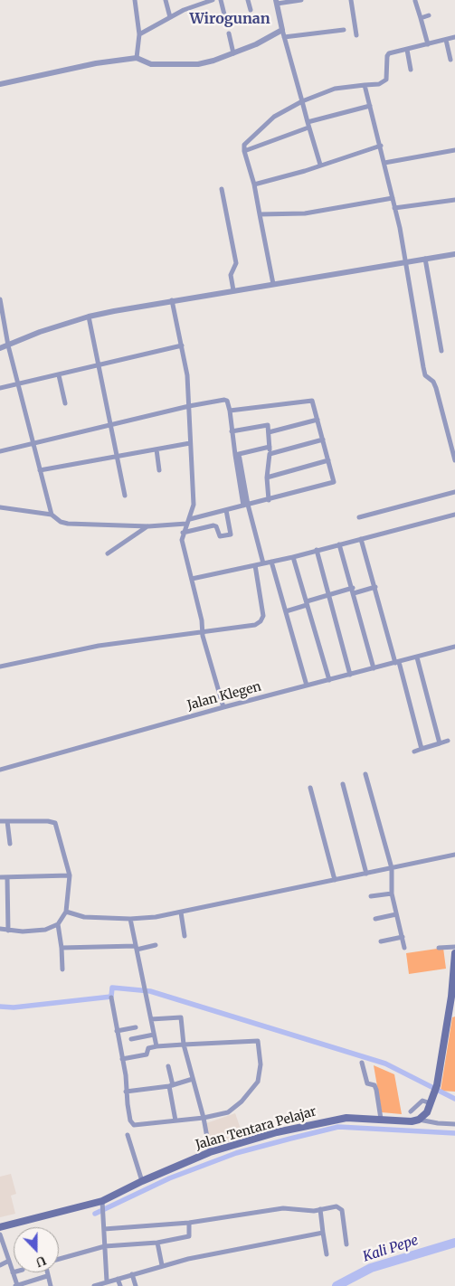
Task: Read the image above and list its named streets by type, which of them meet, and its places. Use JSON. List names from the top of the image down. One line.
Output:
{"streets":{"main road":["Jalan Tentara Pelajar"],"street":["Jalan Klegen"]},"districts":["Wirogunan"],"water":["Kali Pepe"],"north":"bottom"}
